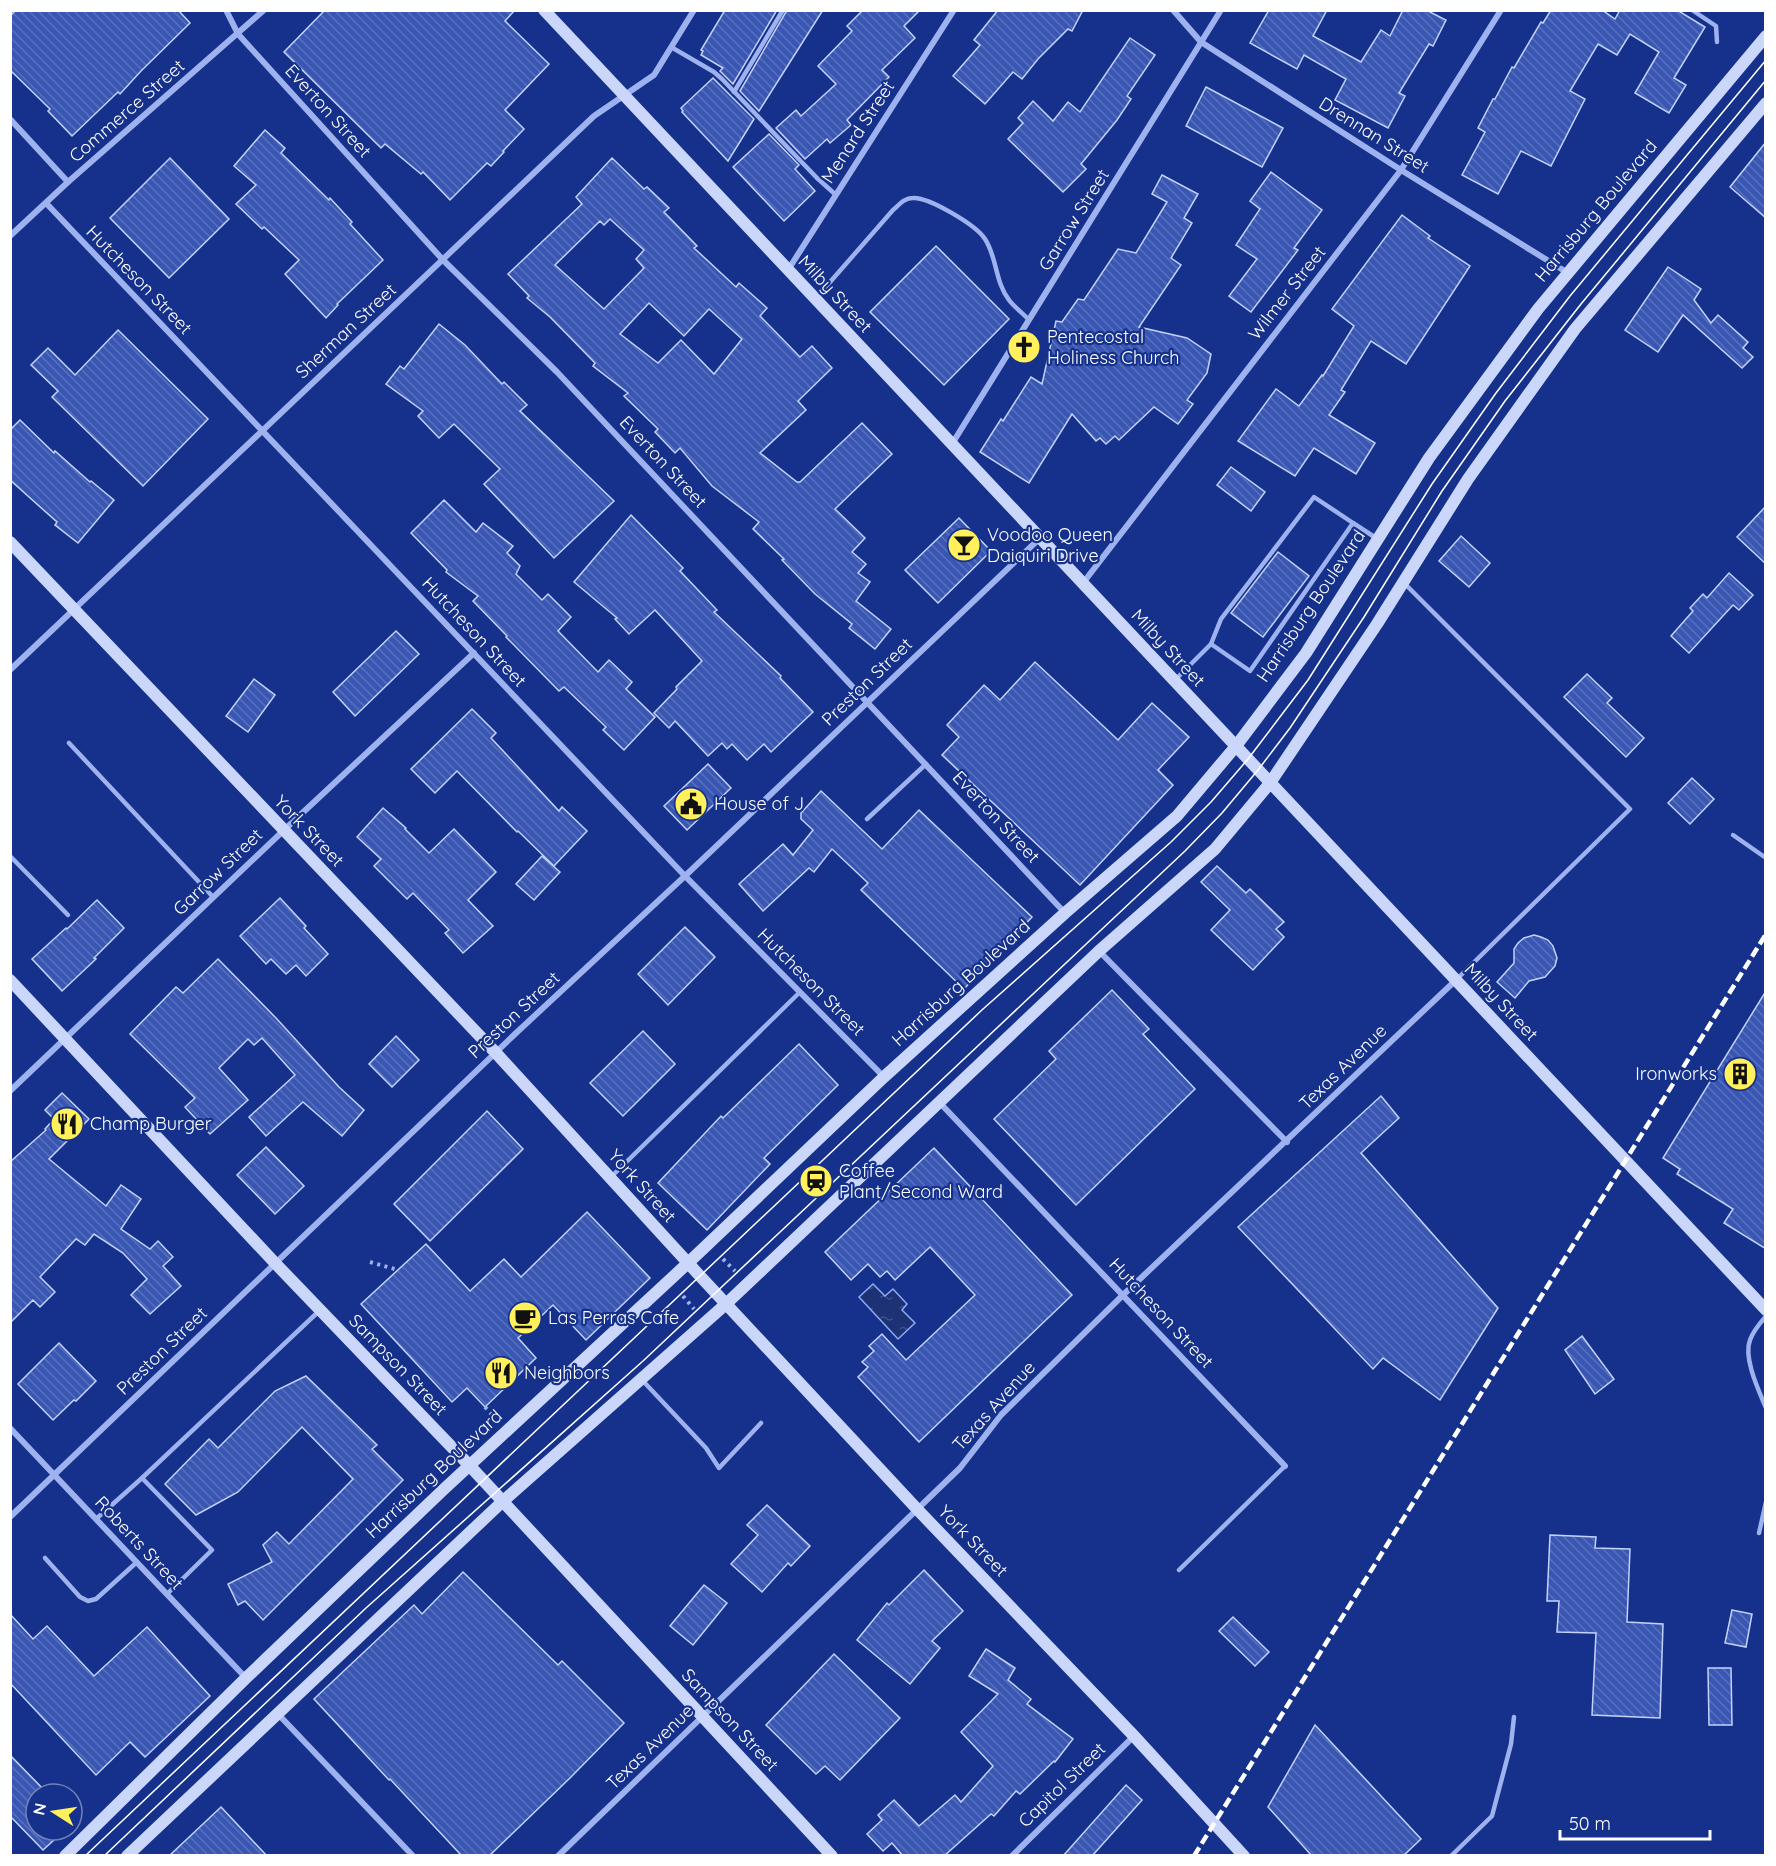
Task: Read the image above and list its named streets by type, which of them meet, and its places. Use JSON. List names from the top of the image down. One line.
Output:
{"streets":{"main road":["Harrisburg Boulevard","Milby Street","York Street","Sampson Street"],"street":["Commerce Street","Everton Street","Menard Street","Drennan Street","Garrow Street","Hutcheson Street","Wilmer Street","Sherman Street","Preston Street","Texas Avenue","Roberts Street","Capitol Street"]},"crossings":[["Commerce Street","Everton Street"],["Commerce Street","Hutcheson Street"],["Everton Street","Harrisburg Boulevard"],["Everton Street","Sherman Street"],["Everton Street","Preston Street"],["Menard Street","Milby Street"],["Drennan Street","Harrisburg Boulevard"],["Drennan Street","Garrow Street"],["Drennan Street","Wilmer Street"],["Harrisburg Boulevard","Hutcheson Street"],["Harrisburg Boulevard","Milby Street"],["Harrisburg Boulevard","York Street"],["Harrisburg Boulevard","Sampson Street"],["Harrisburg Boulevard","Roberts Street"],["Garrow Street","Hutcheson Street"],["Garrow Street","Milby Street"],["Garrow Street","York Street"],["Garrow Street","Sampson Street"],["Hutcheson Street","Sherman Street"],["Hutcheson Street","Preston Street"],["Hutcheson Street","Texas Avenue"],["Wilmer Street","Milby Street"],["Milby Street","Sherman Street"],["Milby Street","Preston Street"],["Milby Street","Texas Avenue"],["Sherman Street","York Street"],["Preston Street","York Street"],["Preston Street","Sampson Street"],["Preston Street","Roberts Street"],["York Street","Texas Avenue"],["York Street","Capitol Street"],["Texas Avenue","Sampson Street"]],"places":{"church":["Pentecostal Holiness Church"],"bar":["Voodoo Queen Daiquiri Drive"],"public building":["House of J"],"building":["Ironworks"],"restaurant":["Champ Burger","Neighbors"],"station":["Coffee Plant/Second Ward"],"cafe":["Las Perras Cafe"]},"scale_bar":"50 m","north":"left"}
